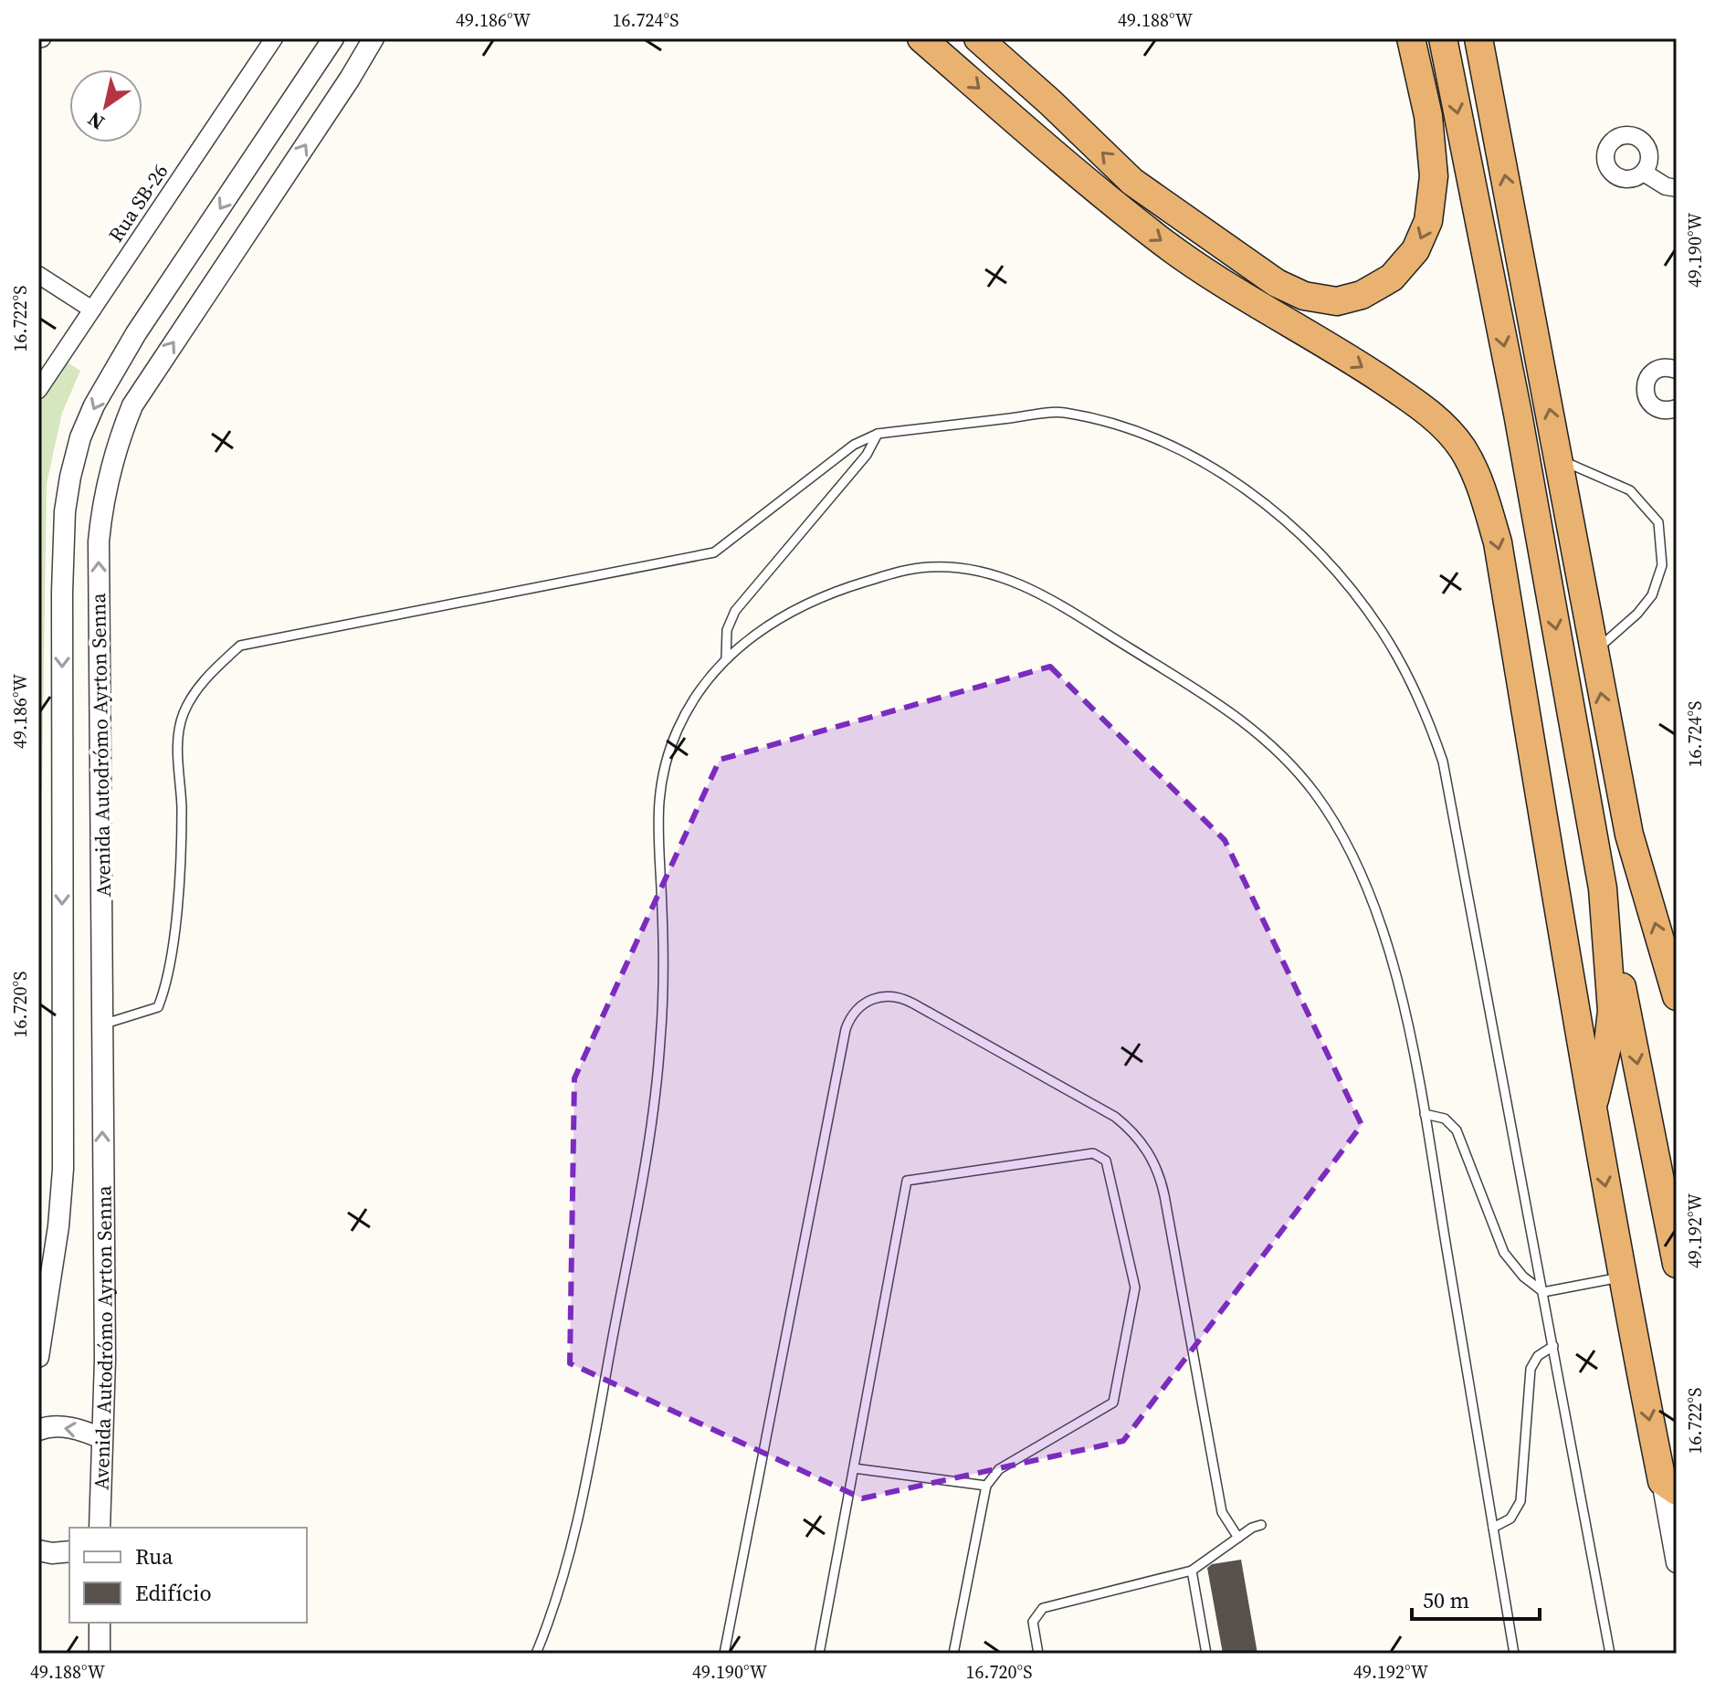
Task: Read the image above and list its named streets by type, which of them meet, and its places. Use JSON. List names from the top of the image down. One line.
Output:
{"streets":{"street":["Rua SB-26","Avenida Autodrómo Ayrton Senna"]},"legend":["Rua","Edifício"],"scale_bar":"50 m","north":"bottom left","coordinates":["49.186°W","16.724°S","49.188°W","49.190°W","16.722°S","16.720°S","49.192°W"]}
